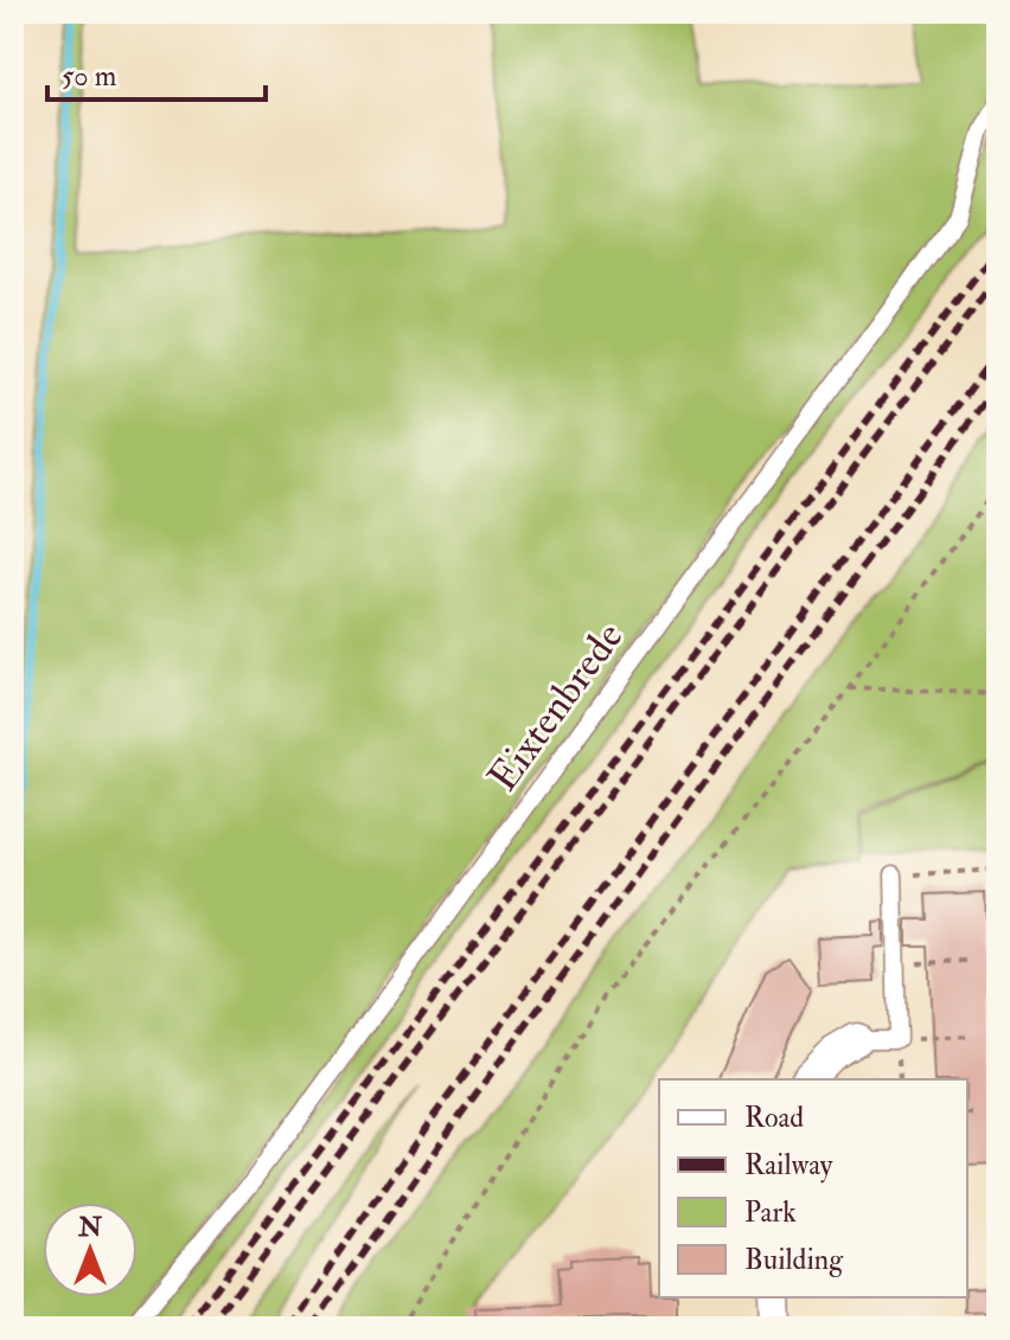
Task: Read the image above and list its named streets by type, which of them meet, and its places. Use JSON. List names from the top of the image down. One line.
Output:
{"streets":{"lane":["Eixtenbrede"]},"legend":["Road","Railway","Park","Building"],"scale_bar":"50 m","north":"top"}
